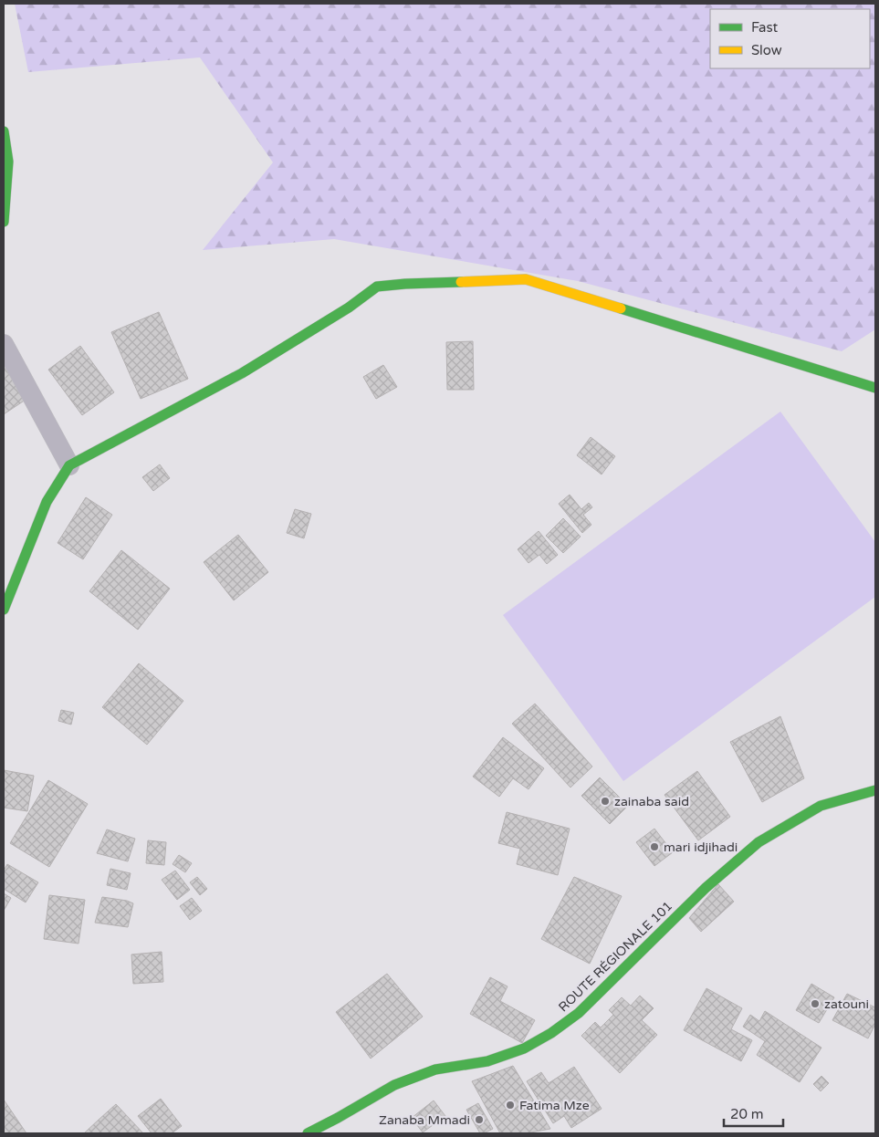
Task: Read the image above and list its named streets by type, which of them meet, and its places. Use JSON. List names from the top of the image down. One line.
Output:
{"streets":{"street":["ROUTE RÉGIONALE 101"]},"places":["zainaba said","mari idjihadi","zatouni","Fatima Mze","Zanaba Mmadi"],"legend":["Fast","Slow"],"scale_bar":"20 m"}
